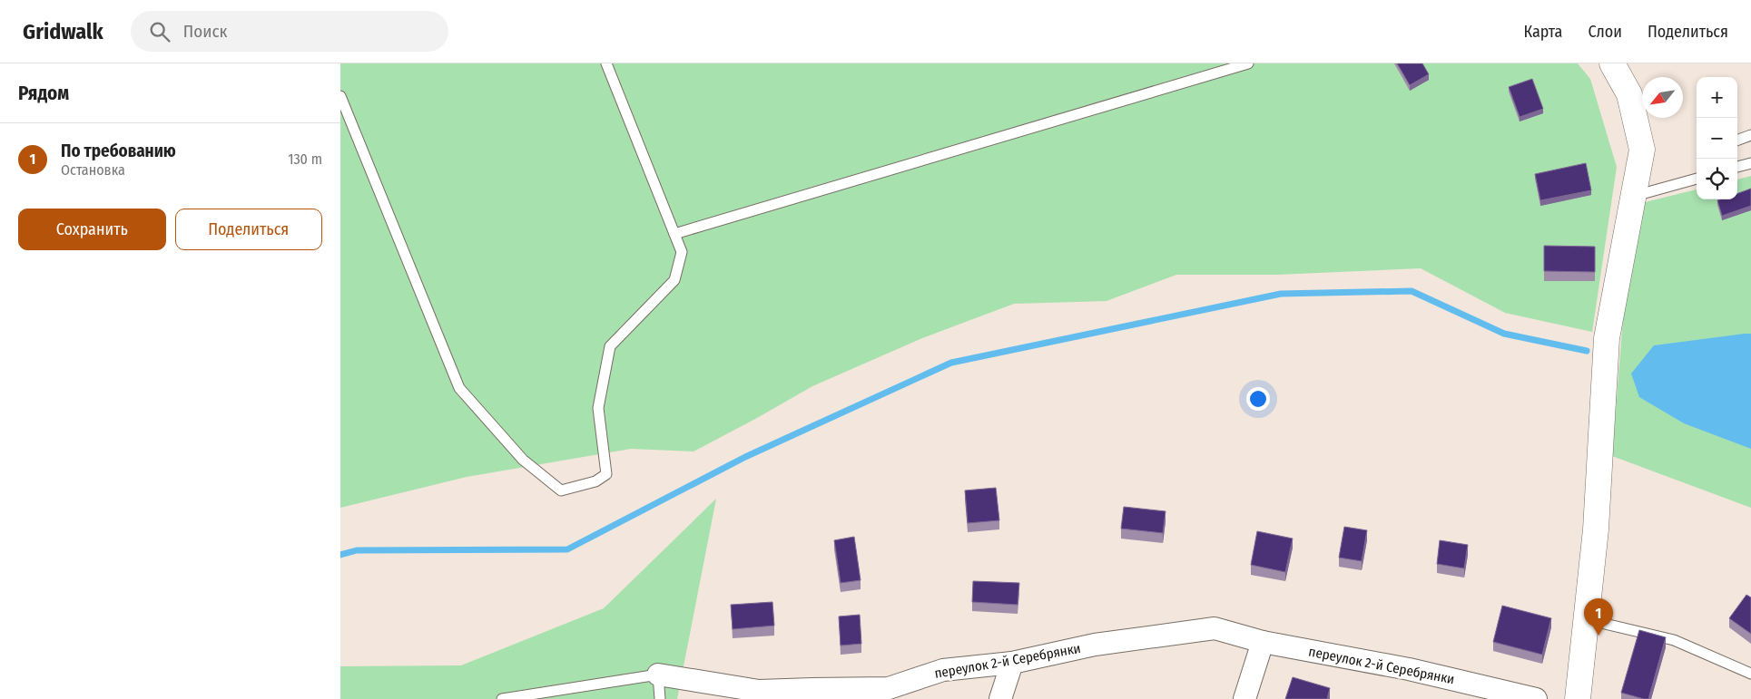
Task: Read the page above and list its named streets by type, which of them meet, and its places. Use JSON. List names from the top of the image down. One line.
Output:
{"streets":{"street":["переулок 2-й Серебрянки"]},"north":"bottom left","page":{"header":"Gridwalk","search":"Поиск","nav":["Карта","Слои","Поделиться"],"heading":"Рядом","map_buttons":["+","−"],"list":[{"mark":"1","name":"По требованию","note":"Остановка","value":"130 m"}],"buttons":["Сохранить","Поделиться"],"pins":"1"}}
